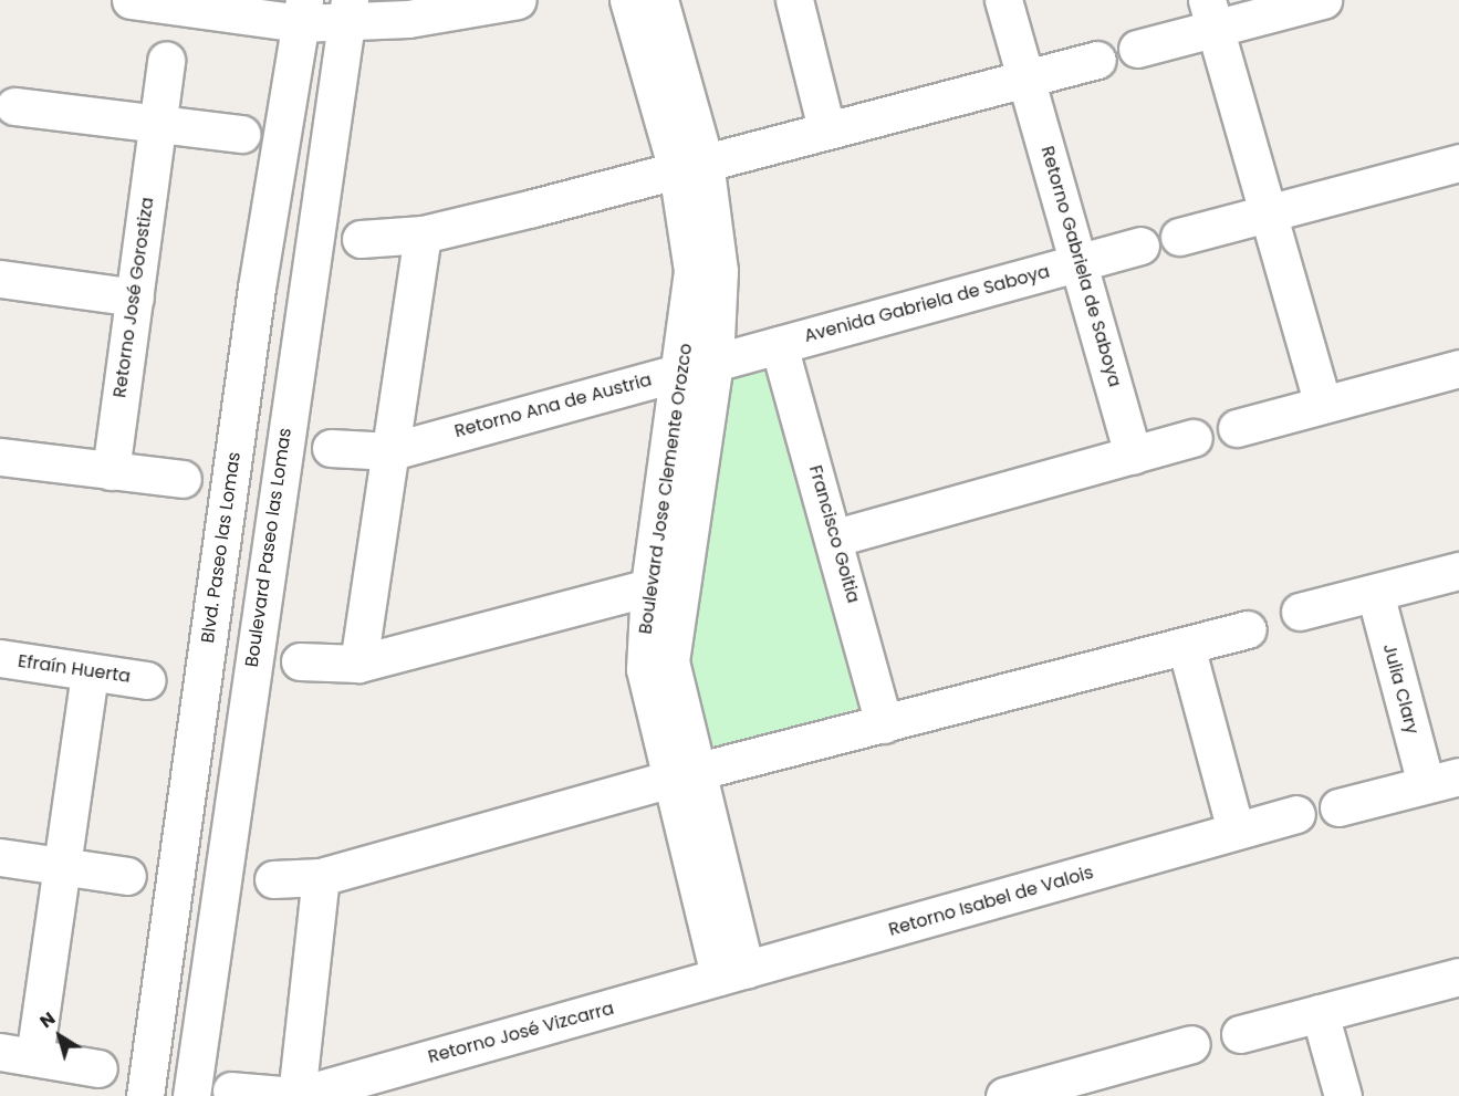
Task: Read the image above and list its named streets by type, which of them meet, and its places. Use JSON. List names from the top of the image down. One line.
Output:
{"streets":{"street":["Retorno Gabriela de Saboya","Retorno José Gorostiza","Avenida Gabriela de Saboya","Retorno Ana de Austria","Boulevard Jose Clemente Orozco","Francisco Goitia","Blvd. Paseo las Lomas","Boulevard Paseo las Lomas","Efraín Huerta","Julia Clary","Retorno Isabel de Valois","Retorno José Vizcarra"]},"crossings":[["Retorno Gabriela de Saboya","Avenida Gabriela de Saboya"],["Avenida Gabriela de Saboya","Retorno Ana de Austria"],["Avenida Gabriela de Saboya","Boulevard Jose Clemente Orozco"],["Avenida Gabriela de Saboya","Francisco Goitia"],["Retorno Ana de Austria","Boulevard Jose Clemente Orozco"],["Boulevard Jose Clemente Orozco","Retorno Isabel de Valois"],["Boulevard Jose Clemente Orozco","Retorno José Vizcarra"],["Retorno Isabel de Valois","Retorno José Vizcarra"]],"north":"top left"}
